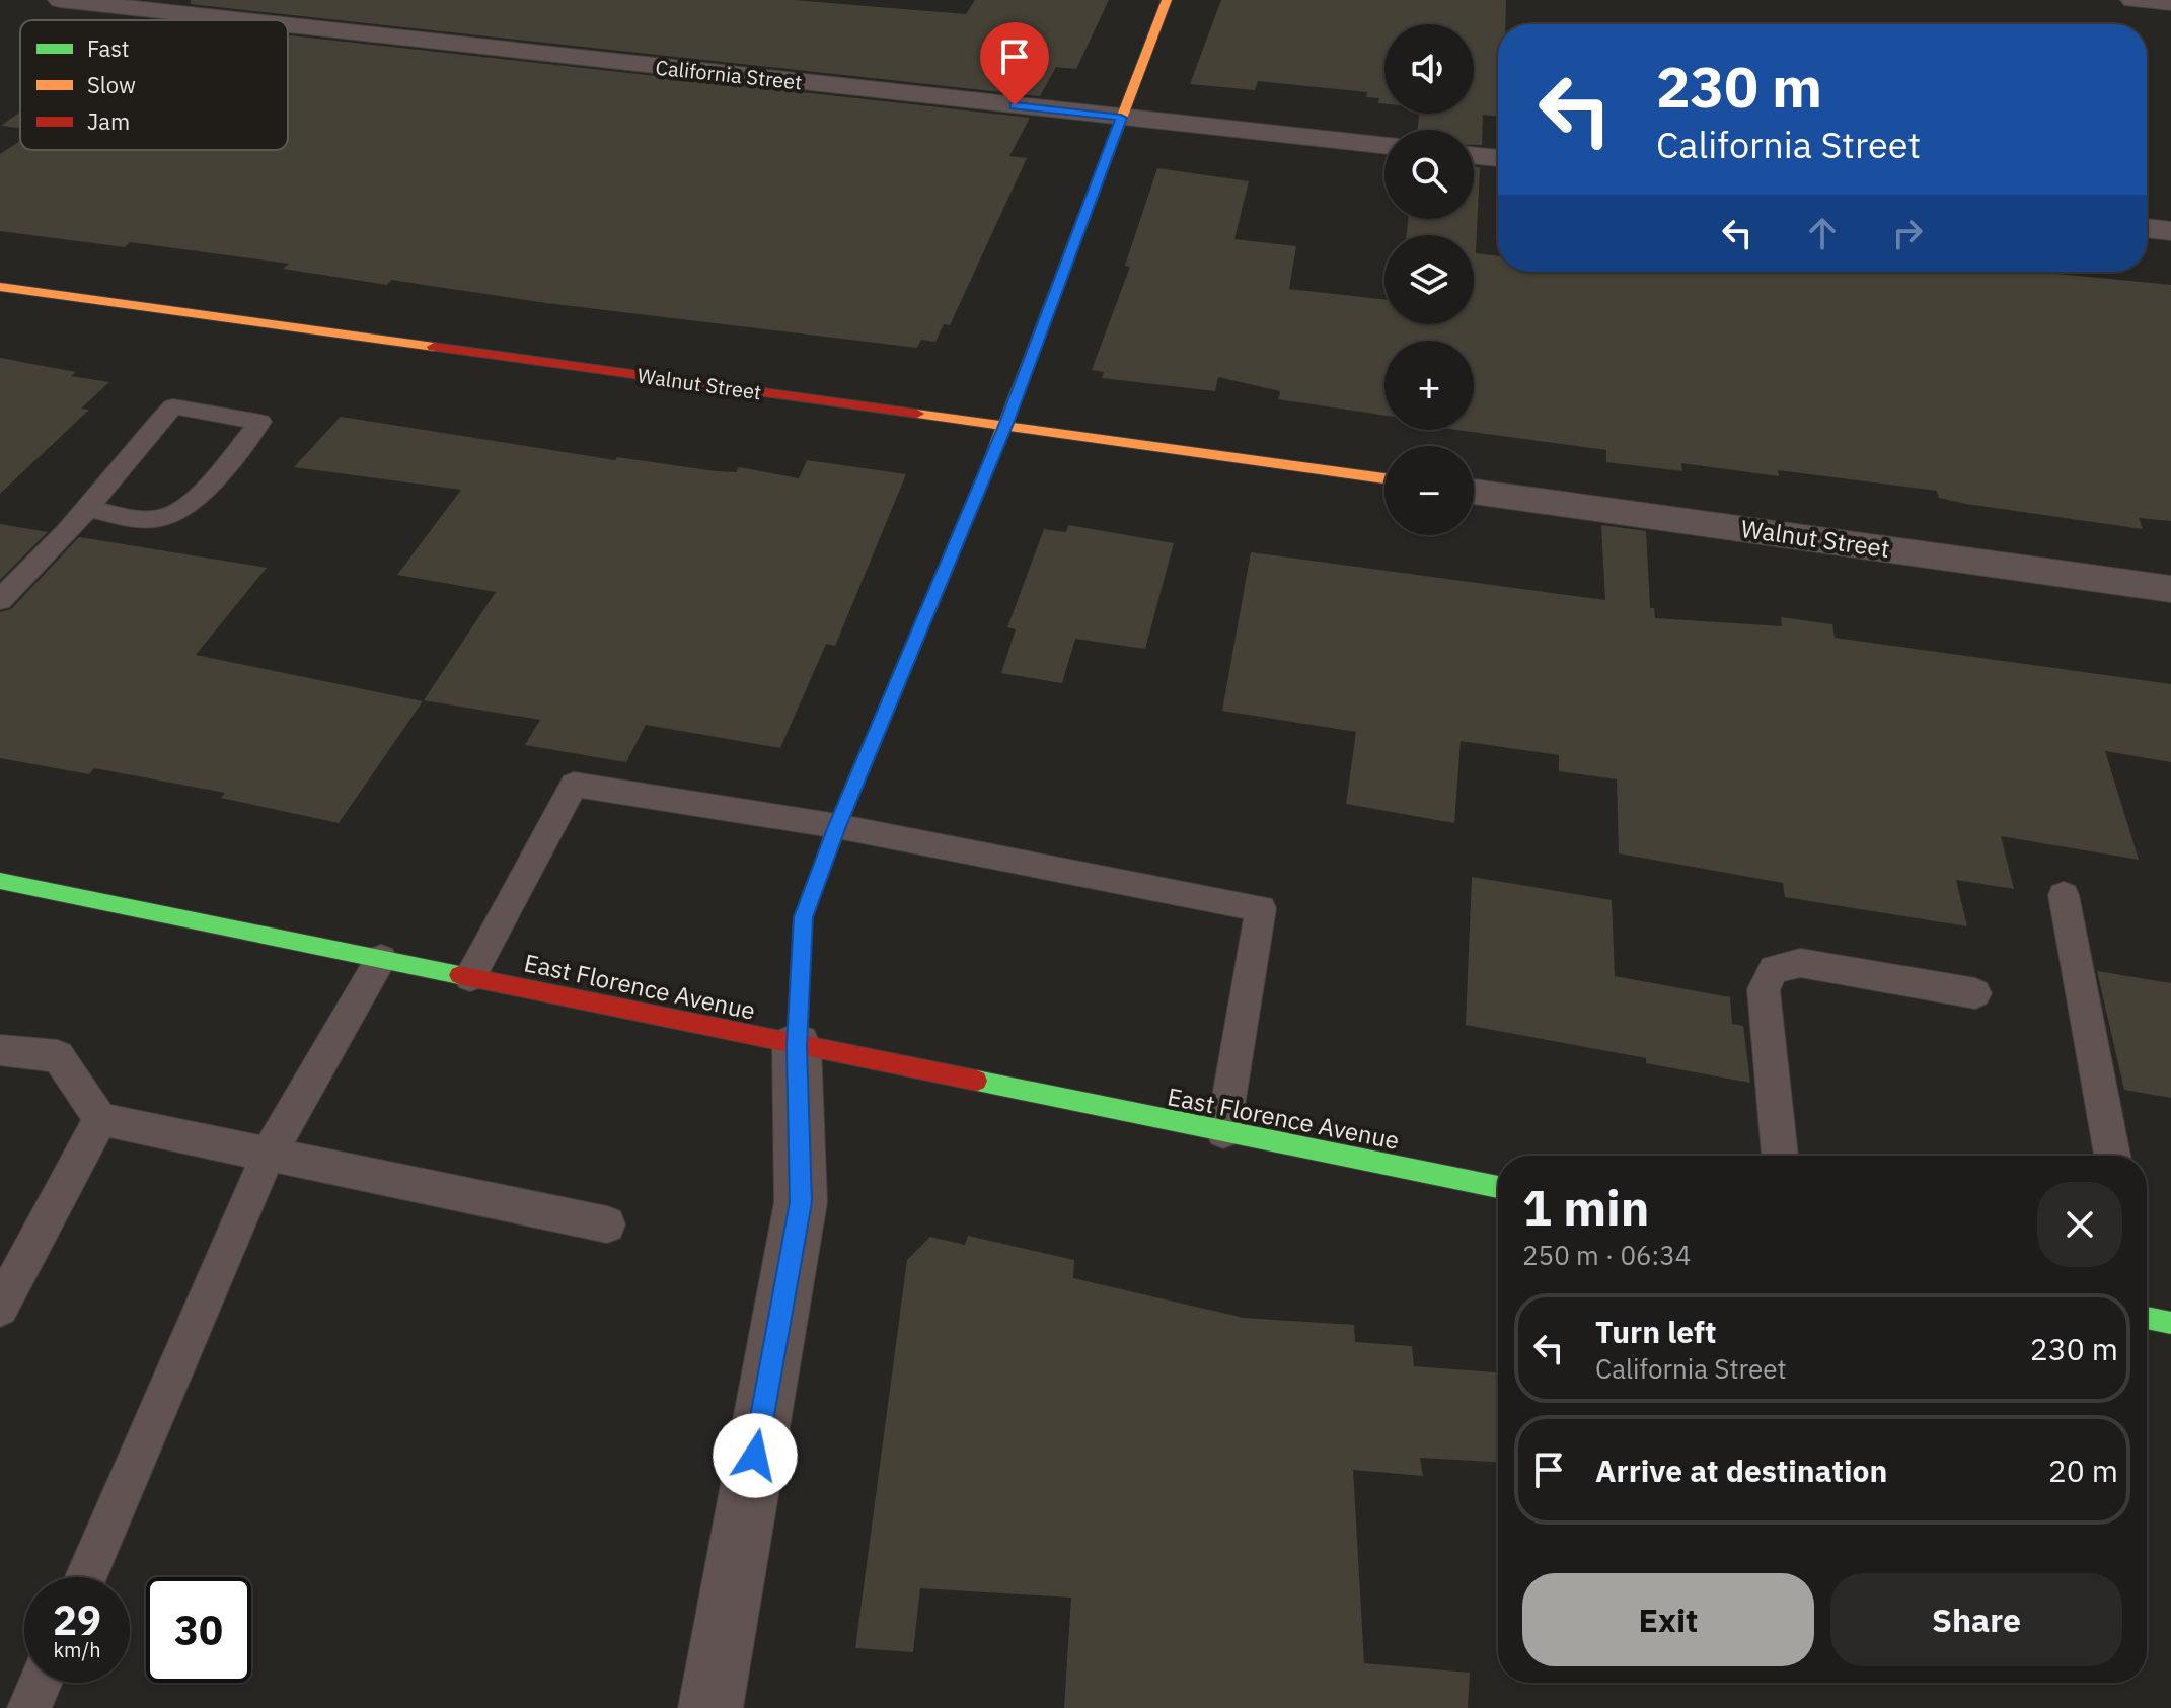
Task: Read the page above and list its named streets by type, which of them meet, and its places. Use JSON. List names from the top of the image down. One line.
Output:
{"streets":{"street":["California Street","Walnut Street","East Florence Avenue"]},"legend":["Fast","Slow","Jam"],"page":{"map_buttons":["+","−"],"turn":["230 m","California Street"],"heading":["1 min","250 m · 06:34"],"list":[{"name":"Turn left","note":"California Street","value":"230 m"},{"name":"Arrive at destination","value":"20 m"}],"buttons":["Exit","Share"],"speed":"29 km/h","limit":"30"}}
